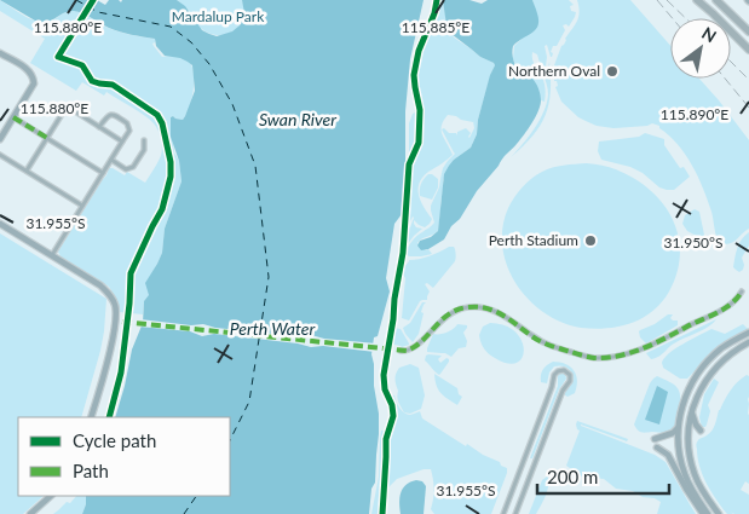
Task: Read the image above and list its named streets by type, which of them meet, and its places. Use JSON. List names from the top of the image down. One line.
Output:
{"water":["Swan River","Perth Water"],"parks":["Mardalup Park"],"places":["Northern Oval","Perth Stadium"],"legend":["Cycle path","Path"],"scale_bar":"200 m","north":"top right","coordinates":["115.880°E","115.885°E","115.890°E","31.955°S","31.950°S"]}
